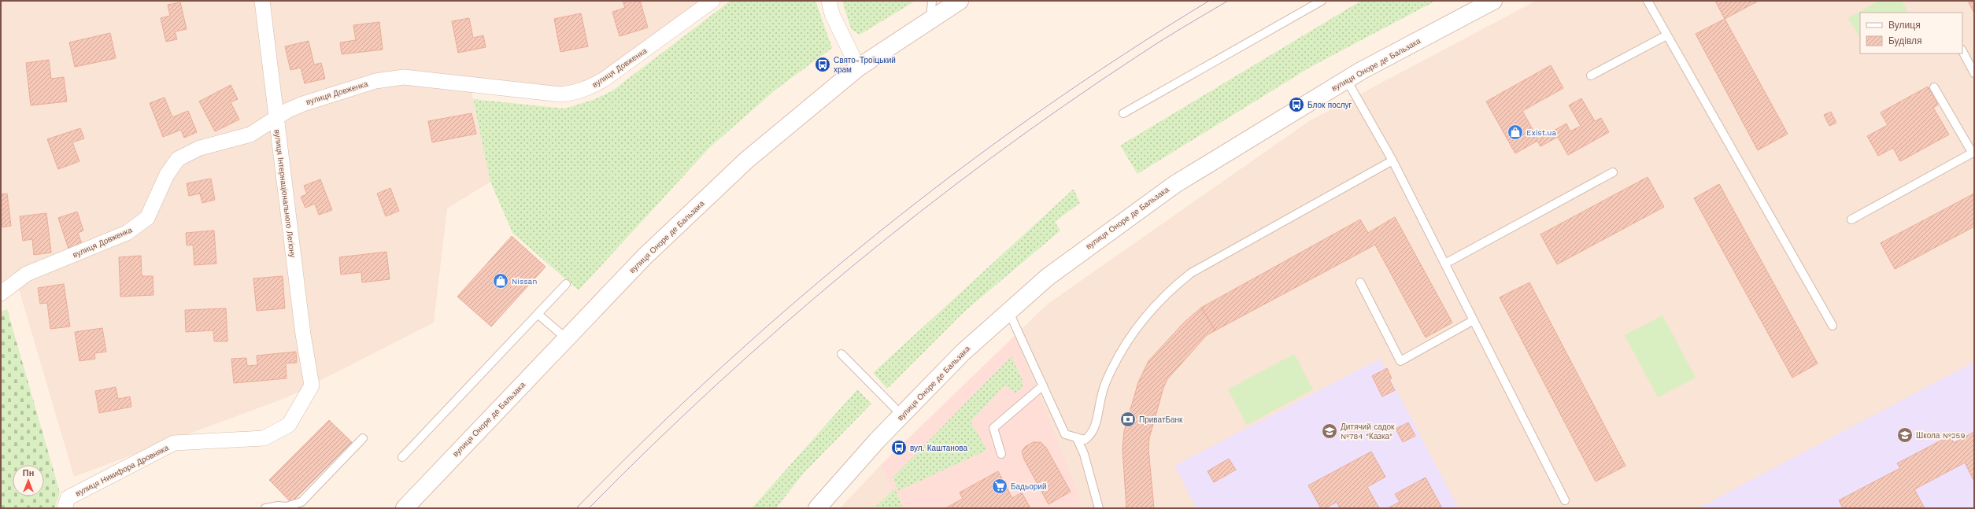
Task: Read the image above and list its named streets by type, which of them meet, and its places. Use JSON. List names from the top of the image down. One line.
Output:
{"streets":{"street":["вулиця Оноре де Бальзака","вулиця Довженка","вулиця Інтернаціонального Легіону","вулиця Никифора Дровняка"]},"crossings":[["вулиця Довженка","вулиця Інтернаціонального Легіону"],["вулиця Інтернаціонального Легіону","вулиця Никифора Дровняка"]],"places":{"bus stop":["Свято-Троїцький храм","Блок послуг","вул. Каштанова"],"shop":["Exist.ua","Nissan"],"bank":["ПриватБанк"],"school or university":["Дитячий садок №784 \"Казка\"","Школа №259"],"supermarket":["Бадьорий"]},"legend":["Вулиця","Будівля"],"north":"top"}
